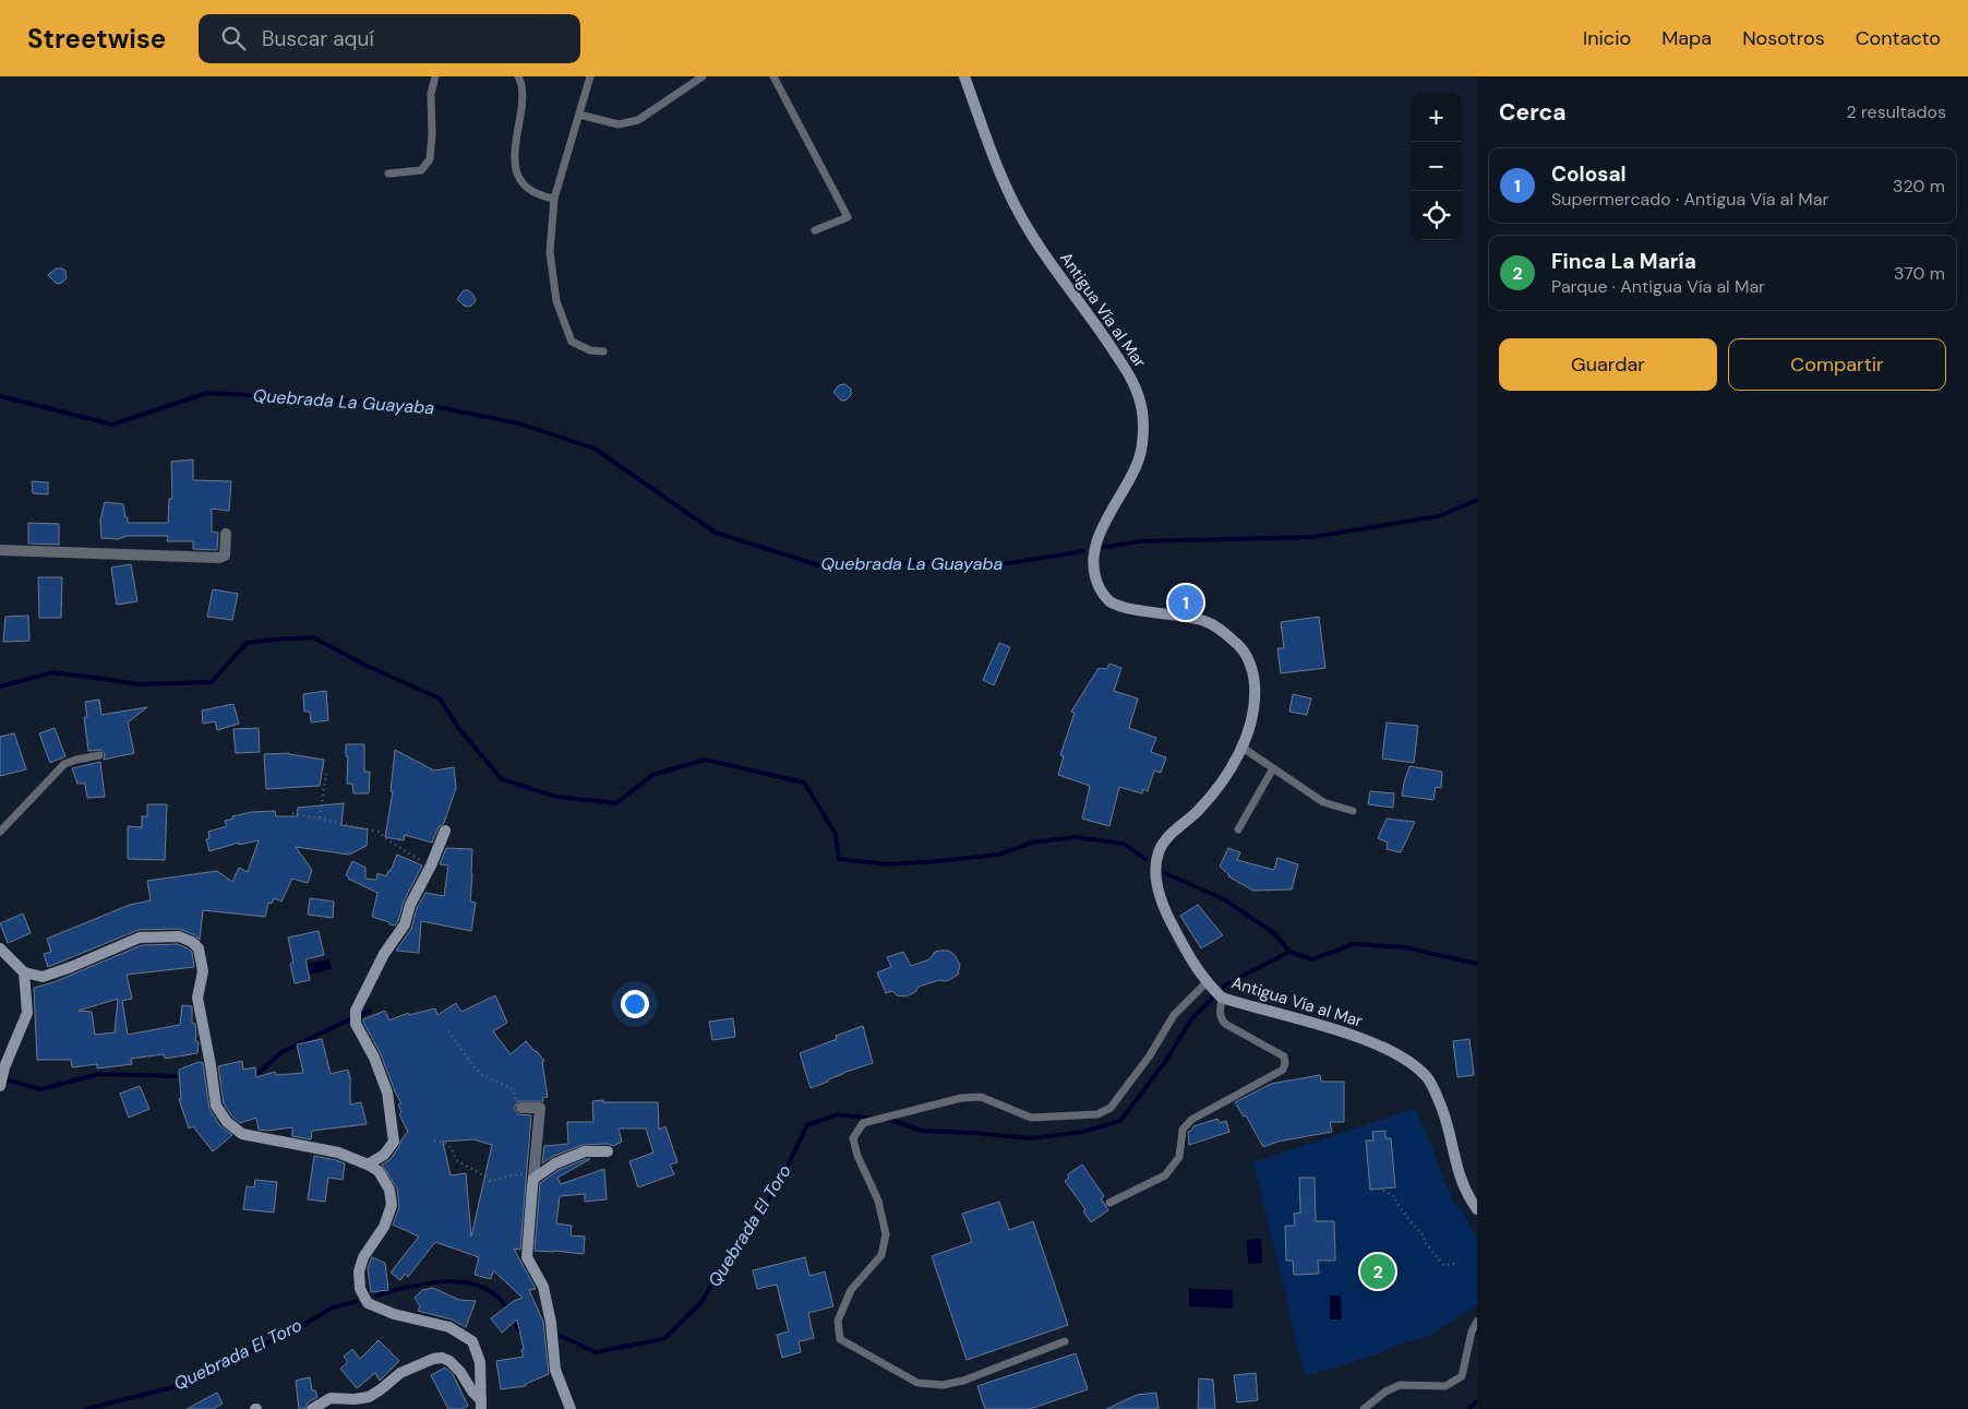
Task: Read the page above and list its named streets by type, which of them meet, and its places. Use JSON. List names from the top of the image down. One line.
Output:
{"streets":{"street":["Antigua Vía al Mar"]},"water":["Quebrada La Guayaba","Quebrada El Toro"],"page":{"header":"Streetwise","search":"Buscar aquí","nav":["Inicio","Mapa","Nosotros","Contacto"],"heading":["Cerca","2 resultados"],"map_buttons":["+","−"],"list":[{"mark":"1","name":"Colosal","note":"Supermercado · Antigua Vía al Mar","value":"320 m"},{"mark":"2","name":"Finca La María","note":"Parque · Antigua Vía al Mar","value":"370 m"}],"buttons":["Guardar","Compartir"],"pins":["1","2"]}}
